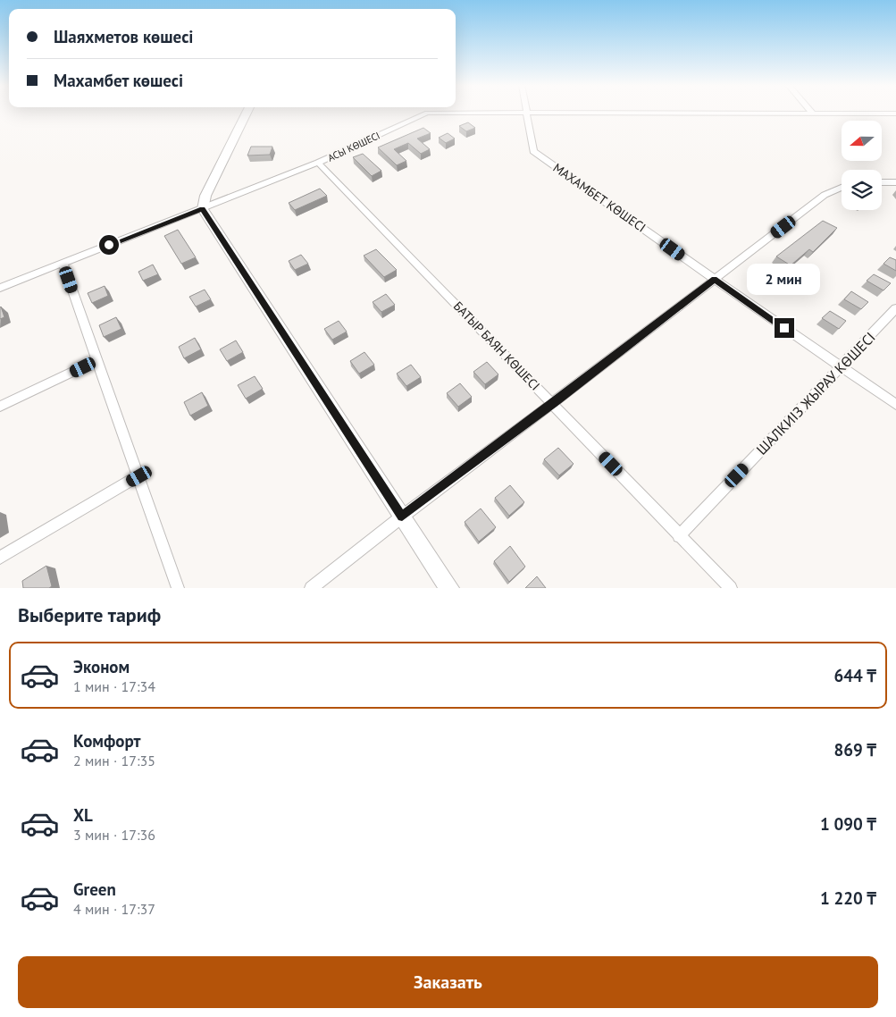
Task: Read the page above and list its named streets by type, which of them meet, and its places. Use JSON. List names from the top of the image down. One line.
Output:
{"streets":{"street":["АСЫ КӨШЕСІ","МАХАМБЕТ КӨШЕСІ","БАТЫР БАЯН КӨШЕСІ","ШАЛКИІЗ ЖЫРАУ КӨШЕСІ"]},"crossings":[["АСЫ КӨШЕСІ","МАХАМБЕТ КӨШЕСІ"],["АСЫ КӨШЕСІ","БАТЫР БАЯН КӨШЕСІ"],["МАХАМБЕТ КӨШЕСІ","ШАЛКИІЗ ЖЫРАУ КӨШЕСІ"],["БАТЫР БАЯН КӨШЕСІ","ШАЛКИІЗ ЖЫРАУ КӨШЕСІ"]],"north":"left","page":{"banner":["Шаяхметов көшесі","Махамбет көшесі"],"bubble":"2 мин","heading":"Выберите тариф","list":[{"name":"Эконом","note":"1 мин · 17:34","value":"644 ₸"},{"name":"Комфорт","note":"2 мин · 17:35","value":"869 ₸"},{"name":"XL","note":"3 мин · 17:36","value":"1 090 ₸"},{"name":"Green","note":"4 мин · 17:37","value":"1 220 ₸"}],"buttons":"Заказать"}}
